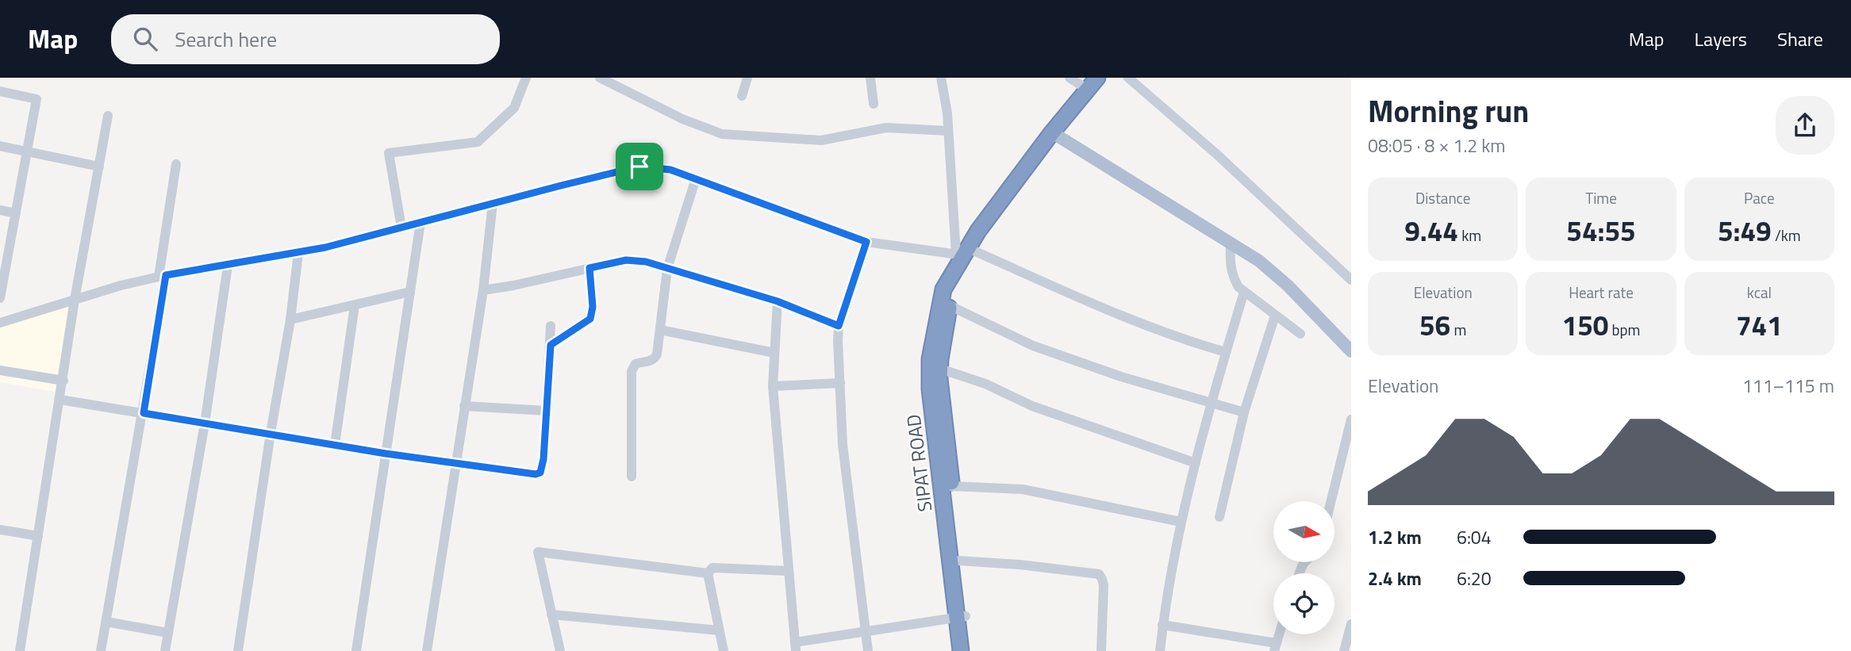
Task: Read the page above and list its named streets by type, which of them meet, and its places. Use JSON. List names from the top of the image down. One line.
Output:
{"streets":{"highway":["SIPAT ROAD"]},"north":"right","page":{"header":"Map","search":"Search here","nav":["Map","Layers","Share"],"heading":["Morning run","08:05 · 8 × 1.2 km"],"stats":[["Distance","9.44 km"],["Time","54:55"],["Pace","5:49 /km"],["Elevation","56 m"],["Heart rate","150 bpm"],["kcal","741"]],"chart":["Elevation","111–115 m"],"list":[{"name":"1.2 km","note":"6:04"},{"name":"2.4 km","note":"6:20"}]}}
